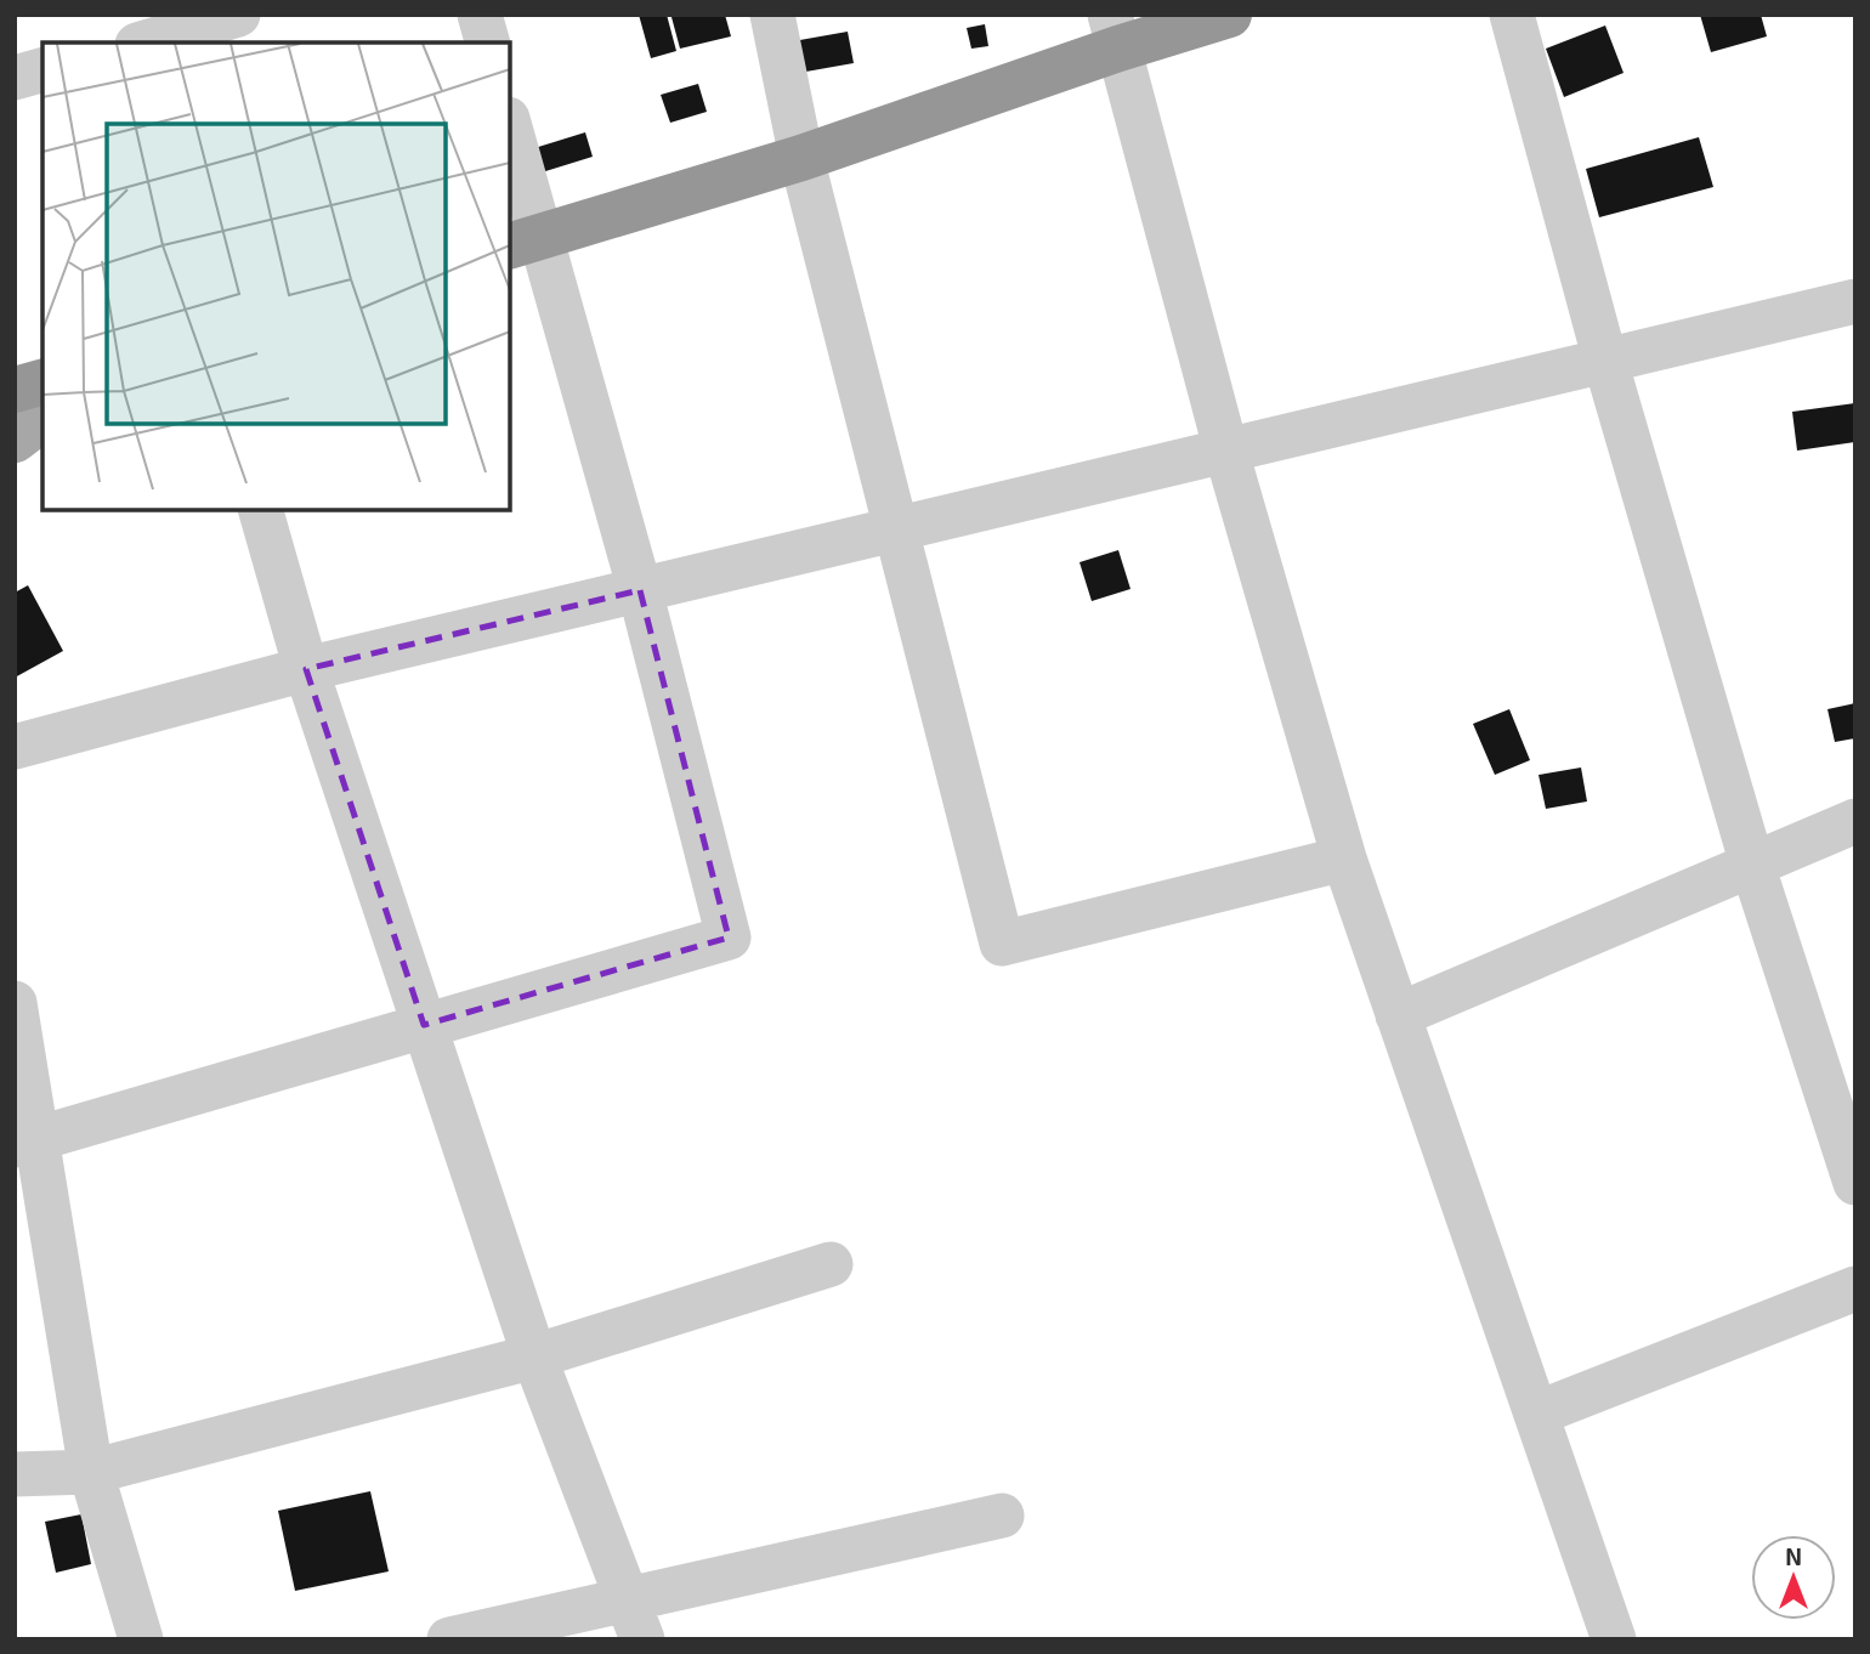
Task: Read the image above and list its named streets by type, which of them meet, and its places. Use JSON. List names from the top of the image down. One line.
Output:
{"north":"top"}
